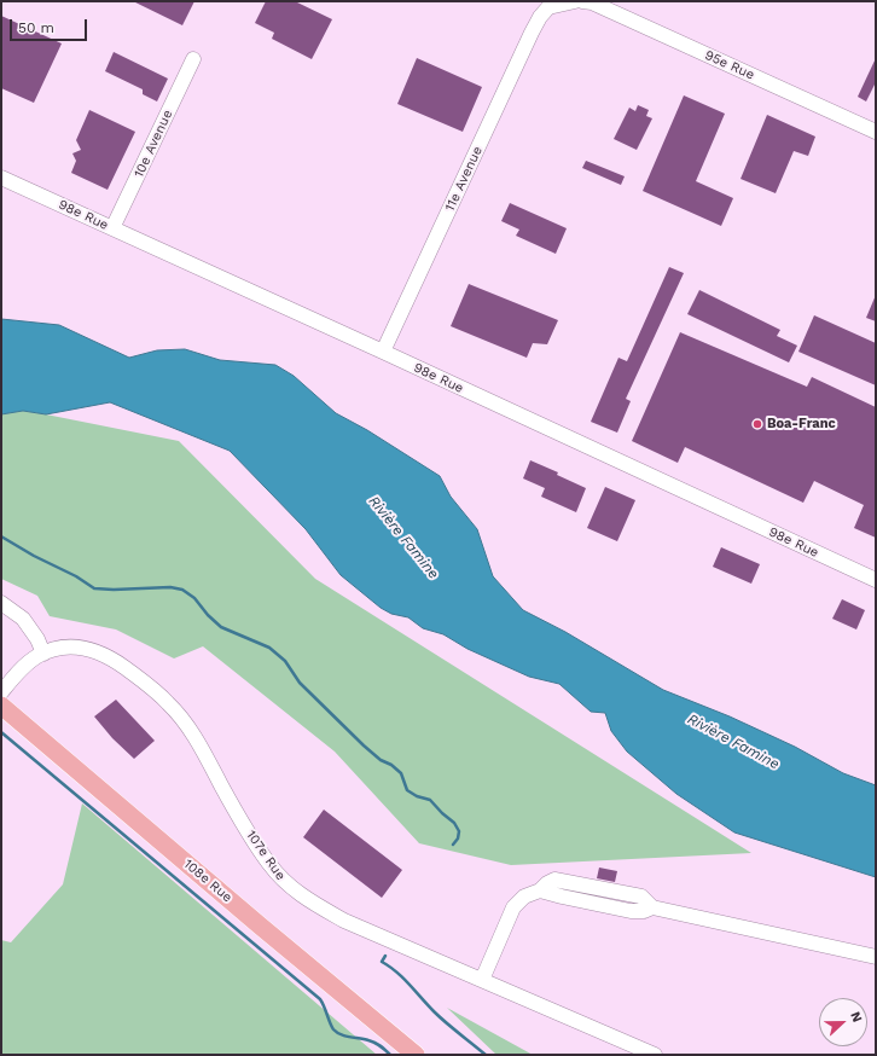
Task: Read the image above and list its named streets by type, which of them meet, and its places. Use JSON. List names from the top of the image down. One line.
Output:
{"streets":{"main road":["108e Rue"],"street":["95e Rue","10e Avenue","11e Avenue","98e Rue","107e Rue"]},"crossings":[["10e Avenue","98e Rue"],["11e Avenue","98e Rue"]],"water":["Rivière Famine"],"places":["Boa-Franc"],"scale_bar":"50 m","north":"right"}
